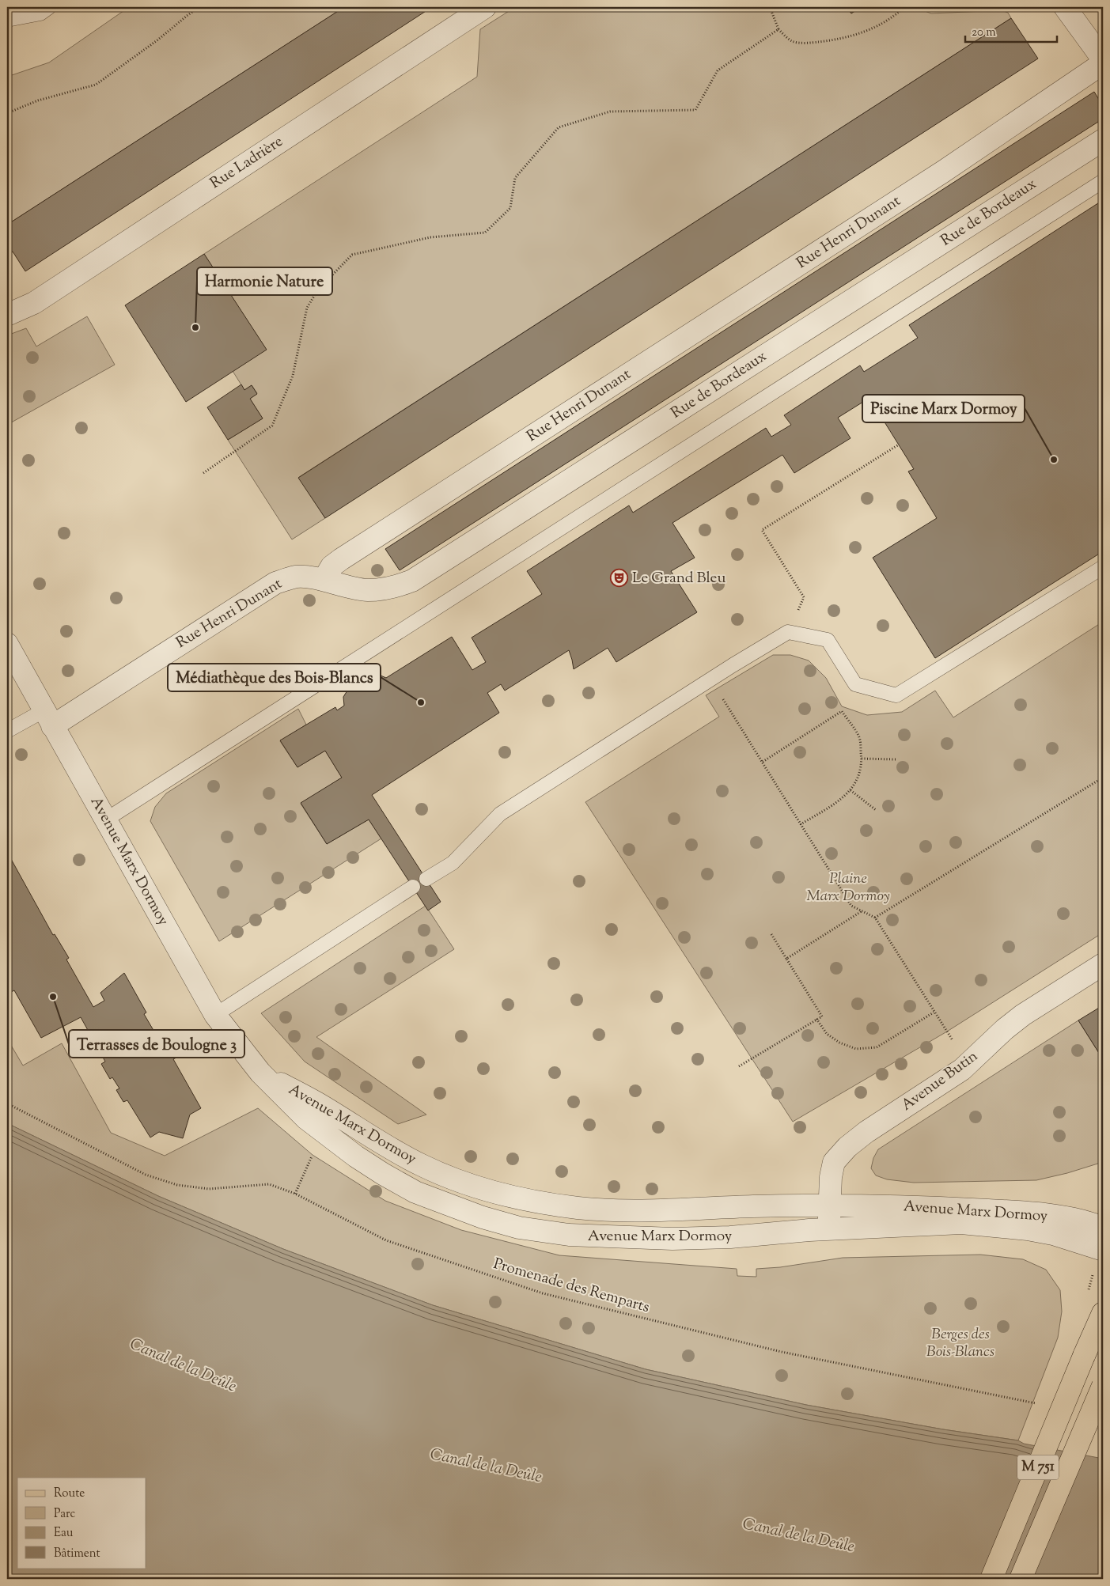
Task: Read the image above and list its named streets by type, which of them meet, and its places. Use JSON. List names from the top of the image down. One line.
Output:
{"streets":{"main road":["M 751"],"street":["Rue Ladrière","Rue de Bordeaux","Rue Henri Dunant","Avenue Marx Dormoy","Avenue Butin"],"path":["Promenade des Remparts"]},"crossings":[["Rue de Bordeaux","Rue Henri Dunant"],["Rue Henri Dunant","Avenue Marx Dormoy"],["Avenue Marx Dormoy","Avenue Butin"]],"water":["Canal de la Deûle"],"parks":["Plaine Marx Dormoy","Berges des Bois-Blancs"],"places":{"other":["Harmonie Nature","Piscine Marx Dormoy","Médiathèque des Bois-Blancs","Terrasses de Boulogne 3"],"theatre":["Le Grand Bleu"]},"legend":["Route","Parc","Eau","Bâtiment"],"scale_bar":"20 m"}
